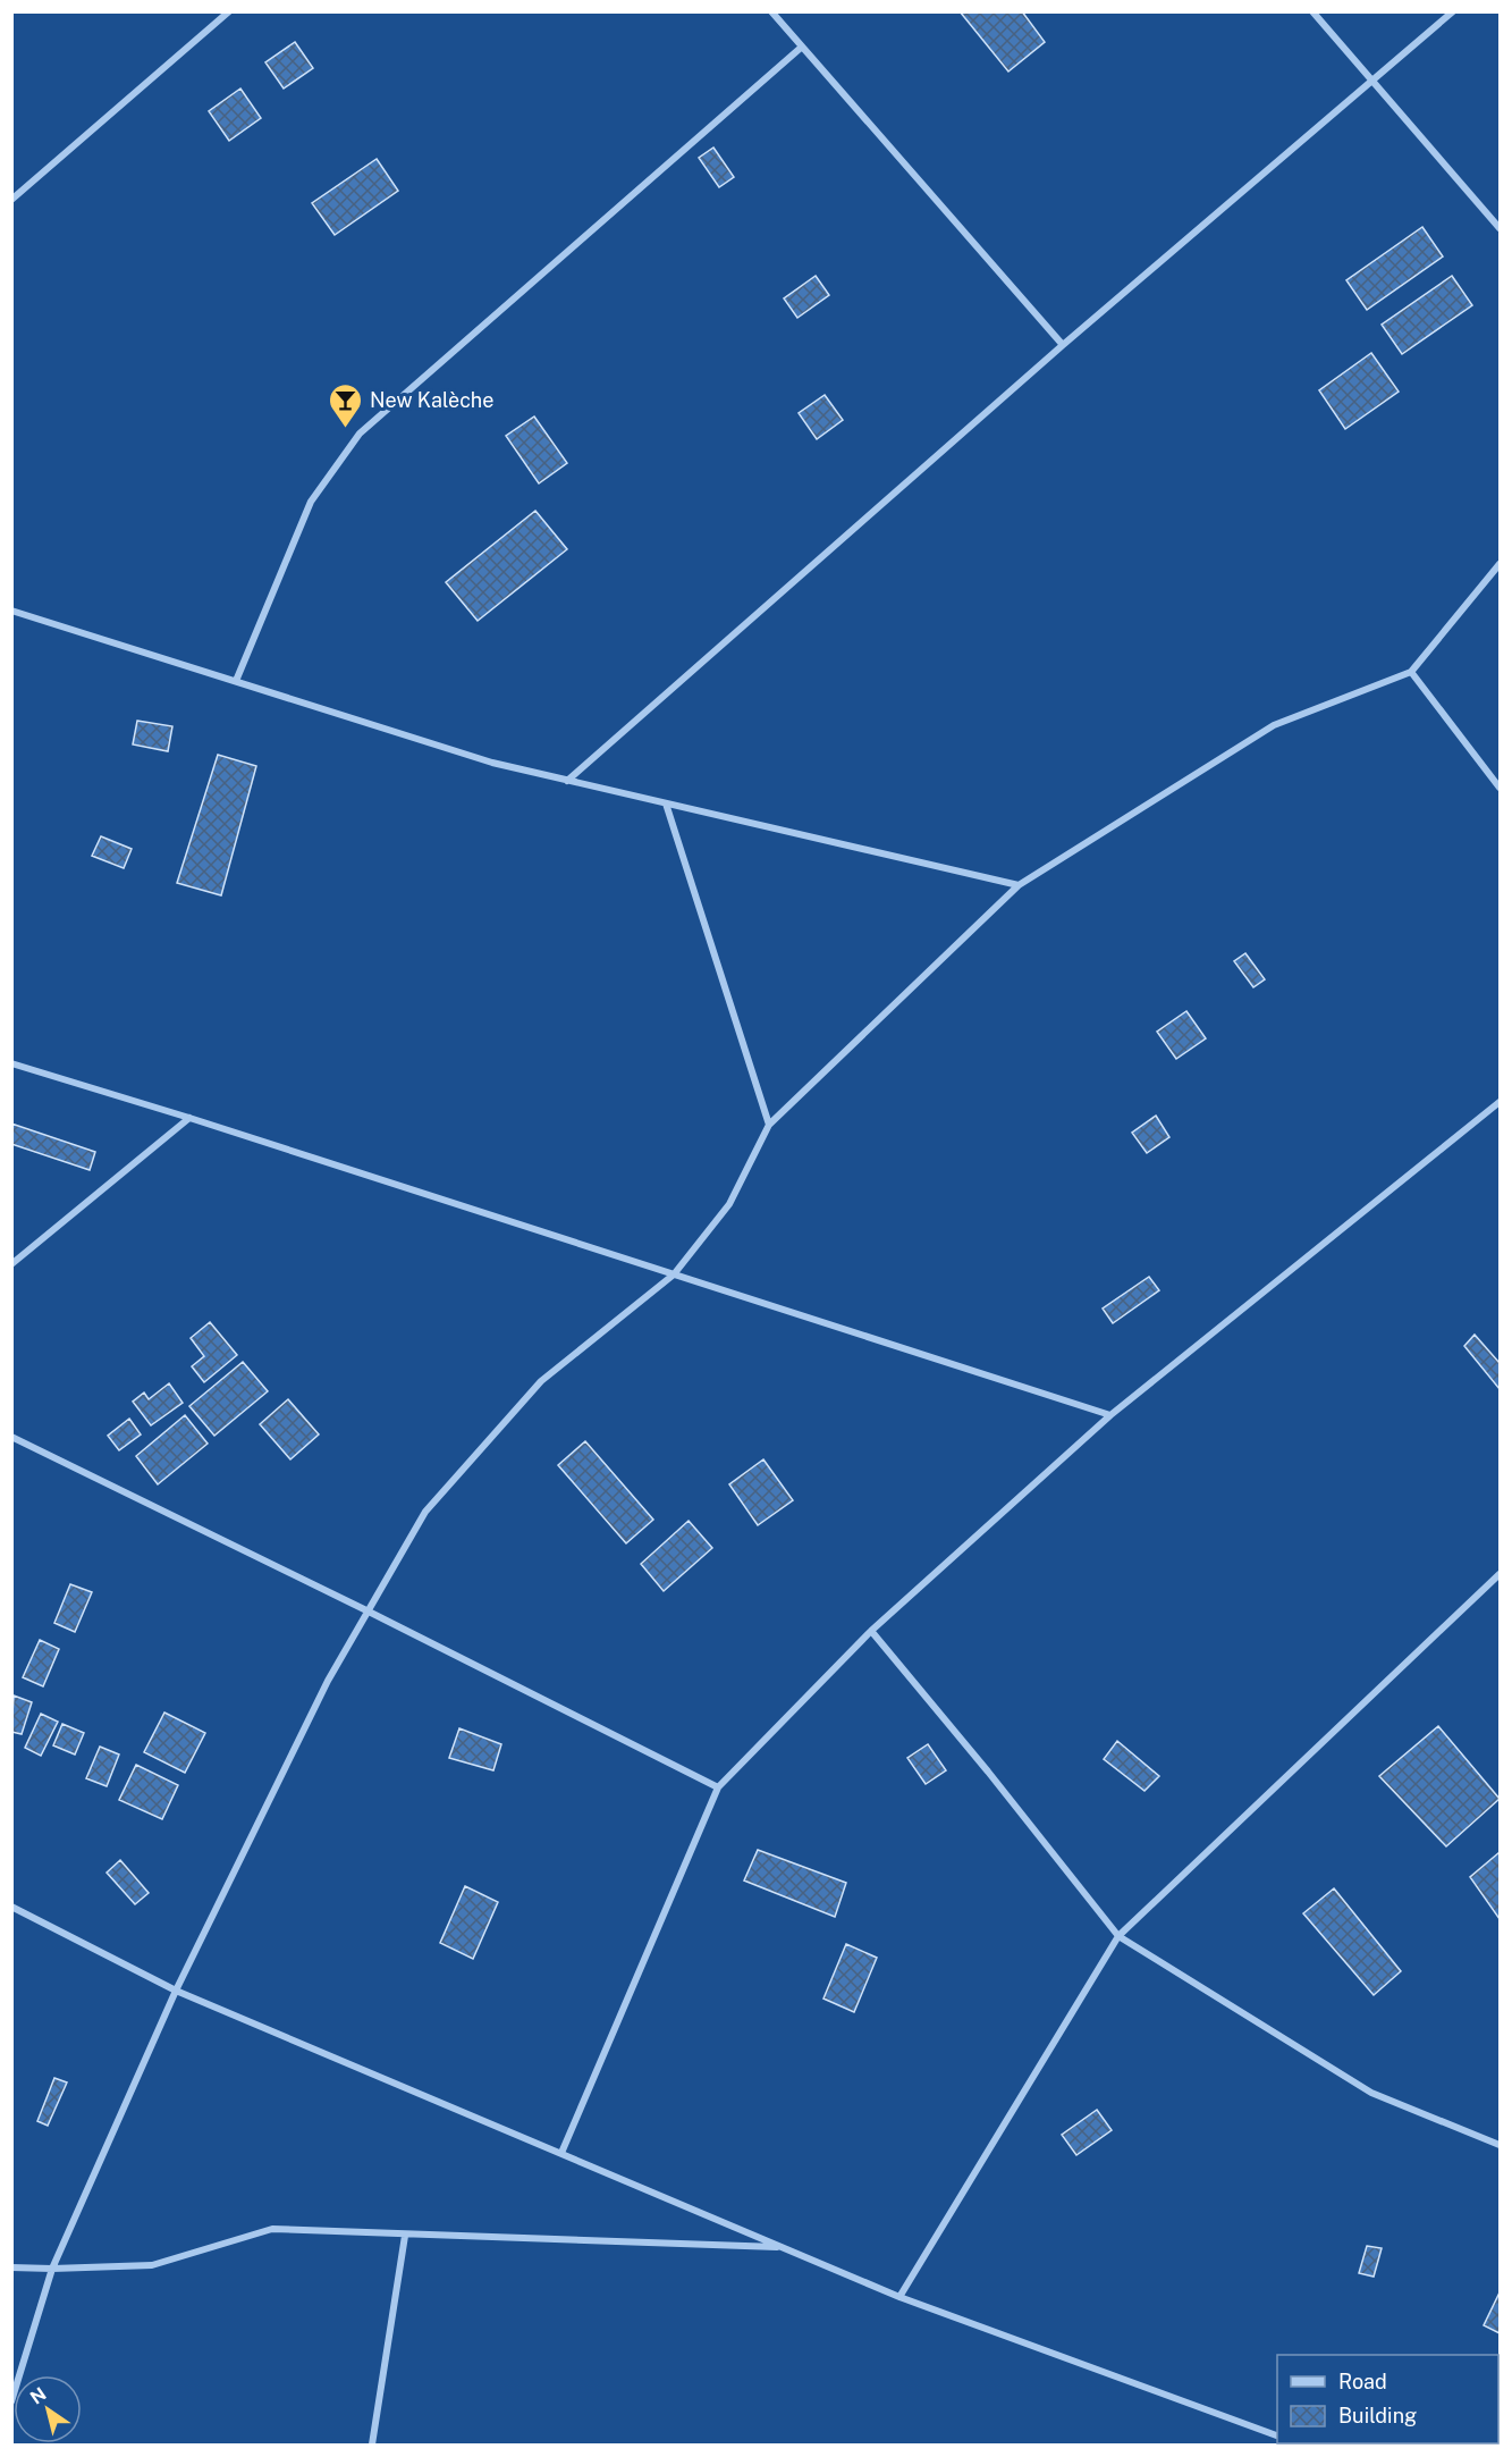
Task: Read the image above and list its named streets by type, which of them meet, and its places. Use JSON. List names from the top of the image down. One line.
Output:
{"places":{"bar":["New Kalèche"]},"legend":["Road","Building"],"north":"top left"}
